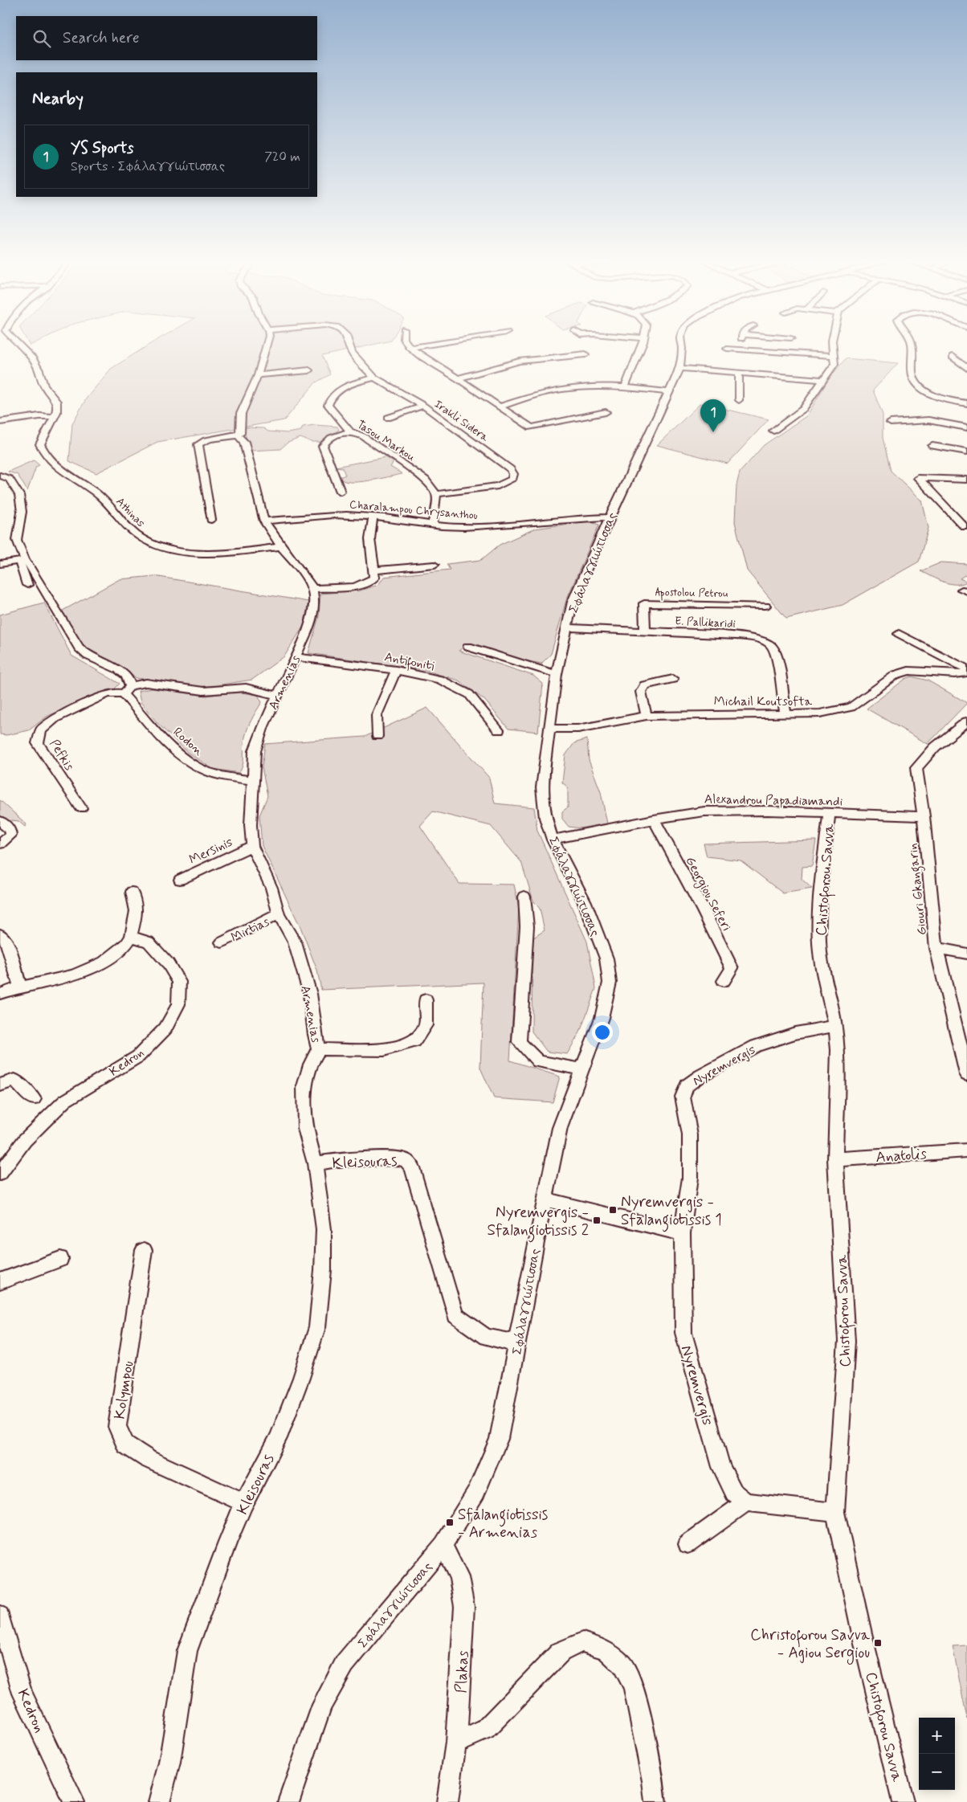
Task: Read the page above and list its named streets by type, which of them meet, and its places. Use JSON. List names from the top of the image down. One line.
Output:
{"streets":{"street":["Irakli Sidera","Tasou Markou","Charalampou Chrysanthou","Athinas","Σφάλαγγιώτισσας","Apostolou Petrou","E. Pallikaridi","Antifoniti","Armenias","Michail Koutsofta","Rodon","Pefkis","Alexandrou Papadiamandi","Mersinis","Chistoforou Savva","Giouri Gkangarin","Georgiou Seferi","Mirtias","Kedron","Nyremvergis","Anatolis","Kleisouras","Kolympou","Plakas"]},"crossings":[["Irakli Sidera","Tasou Markou"],["Charalampou Chrysanthou","Σφάλαγγιώτισσας"],["Charalampou Chrysanthou","Armenias"],["Athinas","Armenias"],["Σφάλαγγιώτισσας","E. Pallikaridi"],["Σφάλαγγιώτισσας","Michail Koutsofta"],["Σφάλαγγιώτισσας","Alexandrou Papadiamandi"],["Σφάλαγγιώτισσας","Kleisouras"],["Σφάλαγγιώτισσας","Plakas"],["Apostolou Petrou","E. Pallikaridi"],["E. Pallikaridi","Michail Koutsofta"],["Antifoniti","Armenias"],["Armenias","Rodon"],["Armenias","Pefkis"],["Armenias","Mersinis"],["Armenias","Mirtias"],["Armenias","Kleisouras"],["Rodon","Pefkis"],["Alexandrou Papadiamandi","Chistoforou Savva"],["Alexandrou Papadiamandi","Giouri Gkangarin"],["Alexandrou Papadiamandi","Georgiou Seferi"],["Chistoforou Savva","Nyremvergis"],["Chistoforou Savva","Anatolis"],["Kleisouras","Kolympou"]],"places":{"transit":["Nyremvergis - Sfalangiotissis 1","Nyremvergis - Sfalangiotissis 2","Sfalangiotissis - Armenias","Christoforou Savva - Agiou Sergiou"]},"page":{"search":"Search here","heading":"Nearby","list":[{"mark":"1","name":"YS Sports","note":"Sports · Σφάλαγγιώτισσας","value":"720 m"}],"pins":"1","map_buttons":["+","−"]}}
